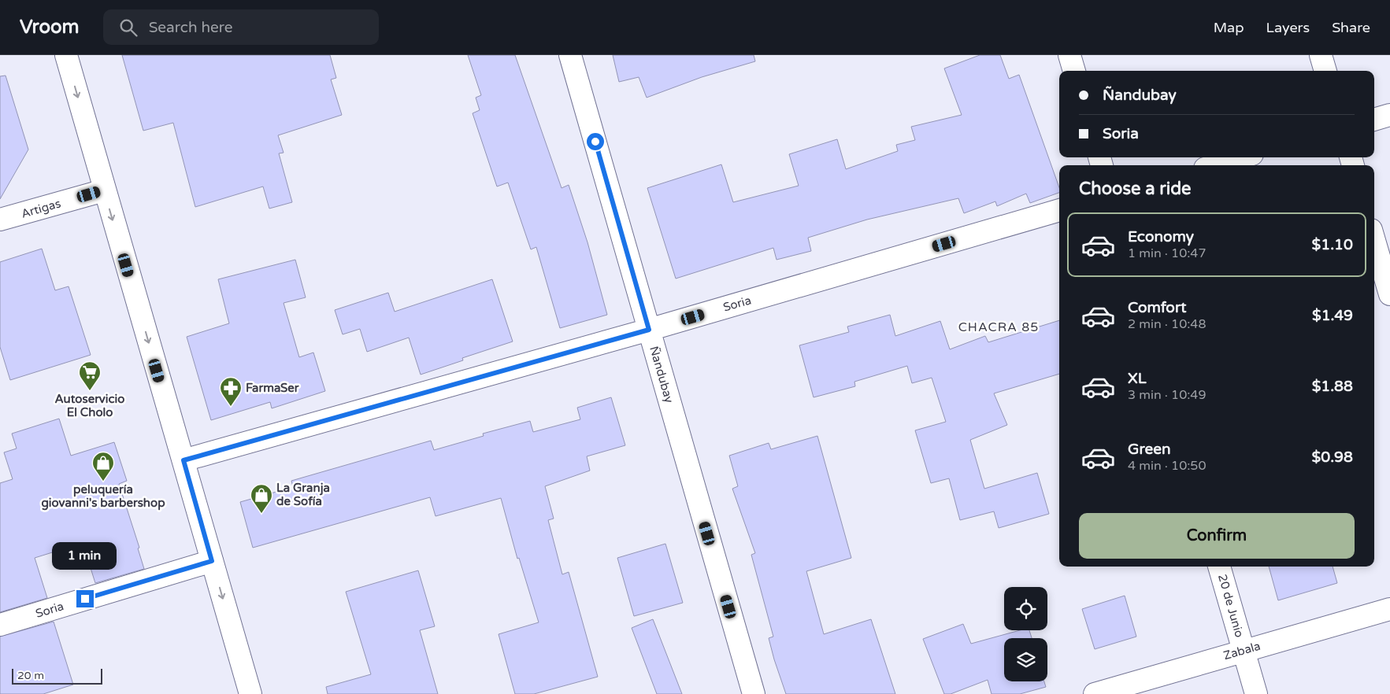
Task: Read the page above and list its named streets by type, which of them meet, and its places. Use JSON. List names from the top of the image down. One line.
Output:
{"streets":{"street":["Artigas","Soria","Ñandubay","20 de Junio","Zabala"]},"crossings":[["Soria","Ñandubay"],["20 de Junio","Zabala"]],"districts":["CHACRA 85"],"places":{"supermarket":["Autoservicio El Cholo"],"pharmacy":["FarmaSer"],"shop":["peluquería giovanni's barbershop","La Granja de Sofía"]},"scale_bar":"20 m","page":{"header":"Vroom","search":"Search here","nav":["Map","Layers","Share"],"banner":["Ñandubay","Soria"],"heading":"Choose a ride","list":[{"name":"Economy","note":"1 min · 10:47","value":"$1.10"},{"name":"Comfort","note":"2 min · 10:48","value":"$1.49"},{"name":"XL","note":"3 min · 10:49","value":"$1.88"},{"name":"Green","note":"4 min · 10:50","value":"$0.98"}],"buttons":"Confirm","bubble":"1 min","scale":"20 m"}}
